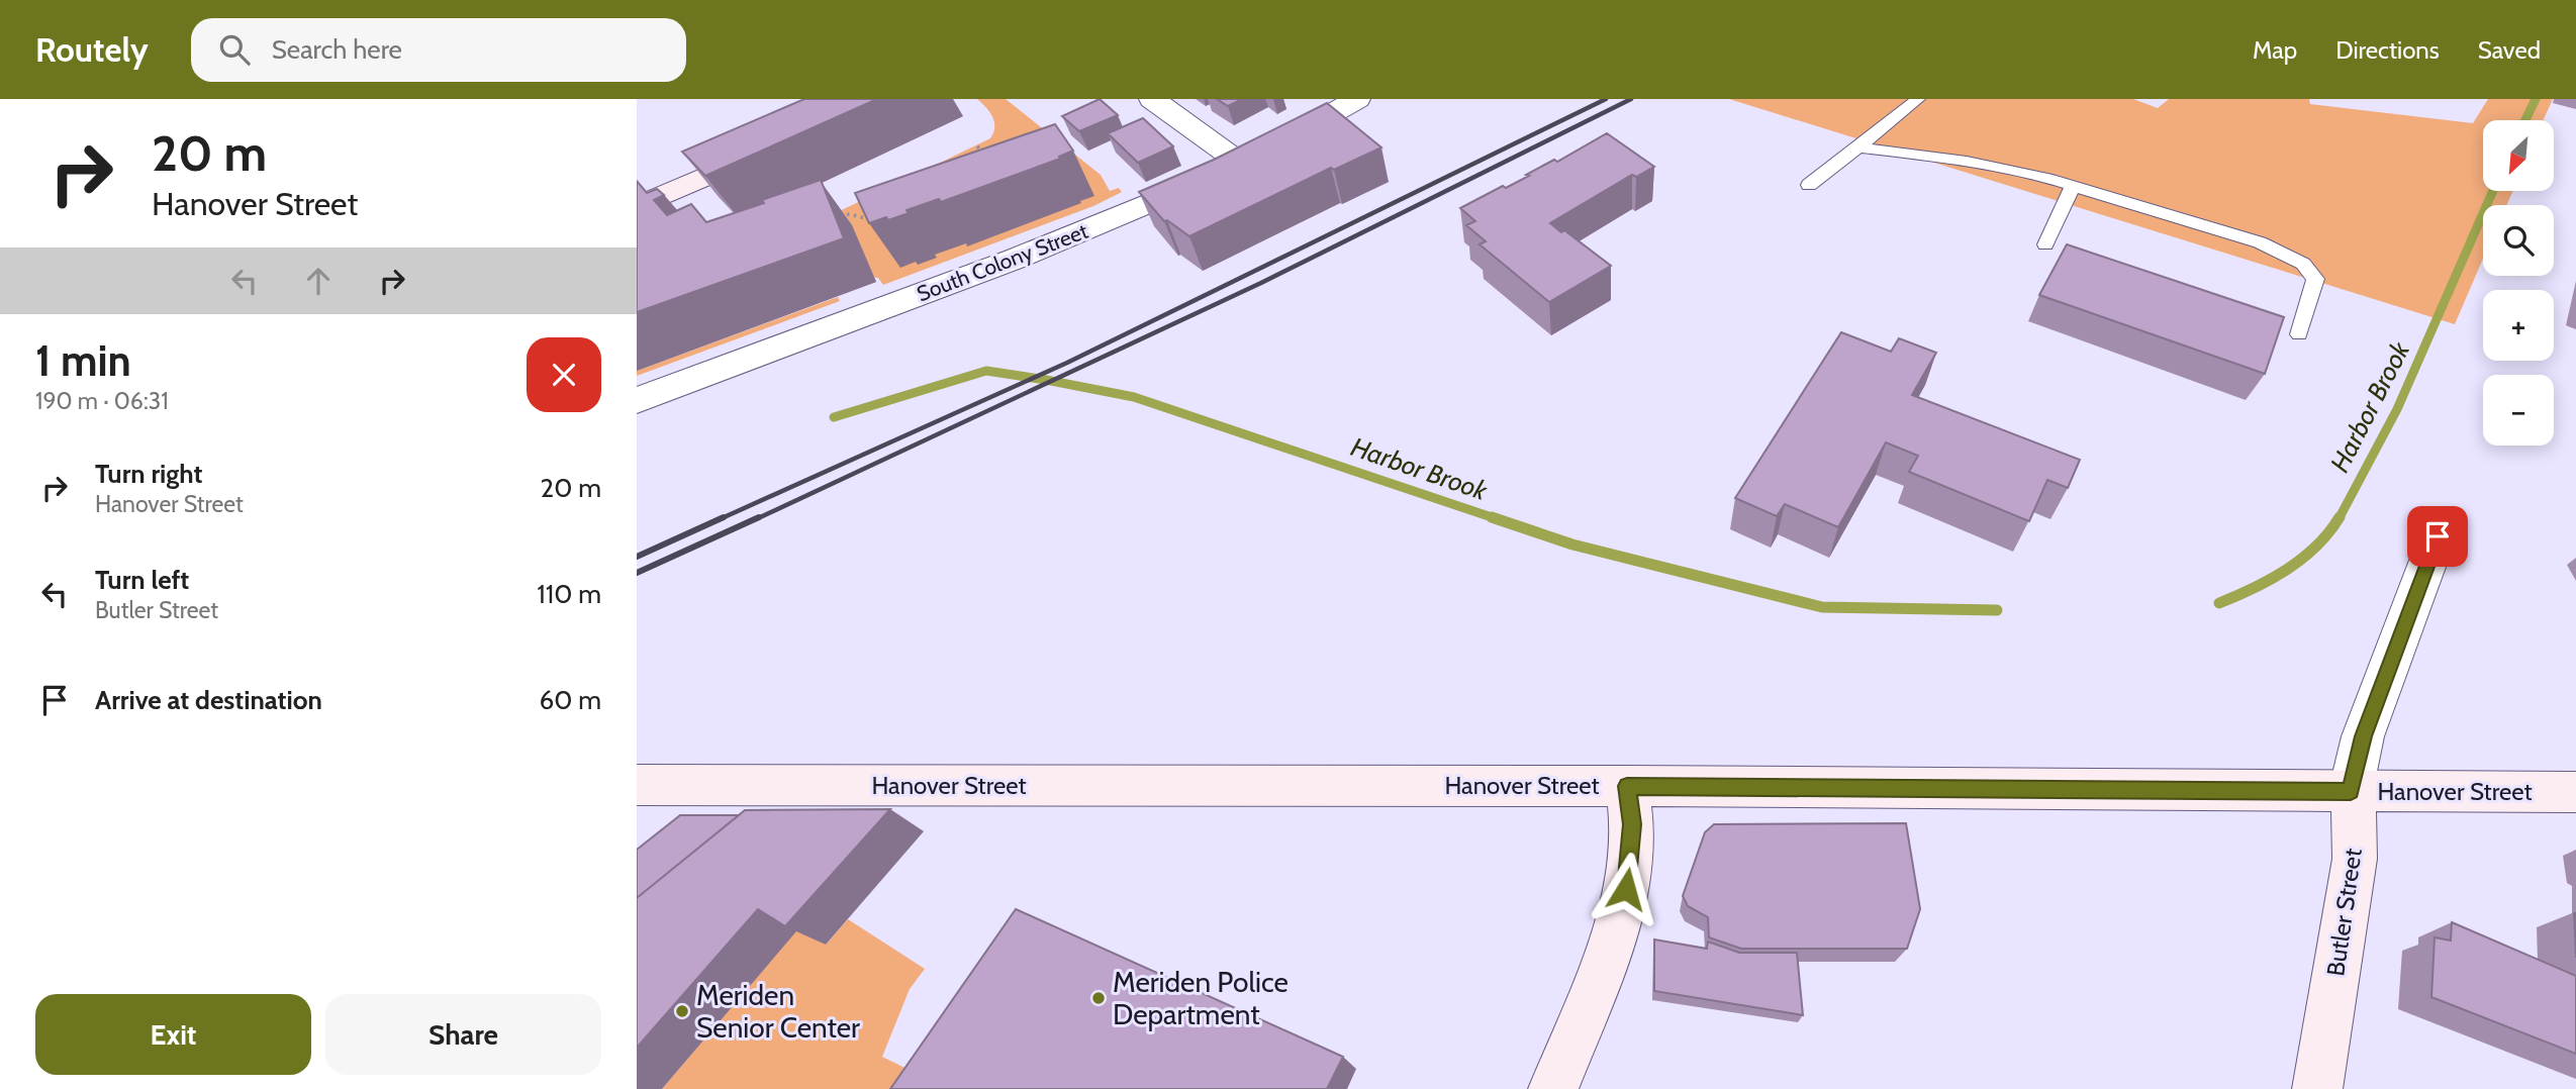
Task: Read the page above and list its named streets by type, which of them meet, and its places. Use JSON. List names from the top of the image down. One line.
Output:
{"streets":{"main road":["Hanover Street","Butler Street"],"street":["South Colony Street"]},"crossings":[["Hanover Street","Butler Street"]],"water":["Harbor Brook"],"places":["Meriden Police Department","Meriden Senior Center"],"north":"bottom left","page":{"header":"Routely","search":"Search here","nav":["Map","Directions","Saved"],"turn":["20 m","Hanover Street"],"map_buttons":["+","−"],"heading":["1 min","190 m · 06:31"],"list":[{"name":"Turn right","note":"Hanover Street","value":"20 m"},{"name":"Turn left","note":"Butler Street","value":"110 m"},{"name":"Arrive at destination","value":"60 m"}],"buttons":["Exit","Share"]}}
